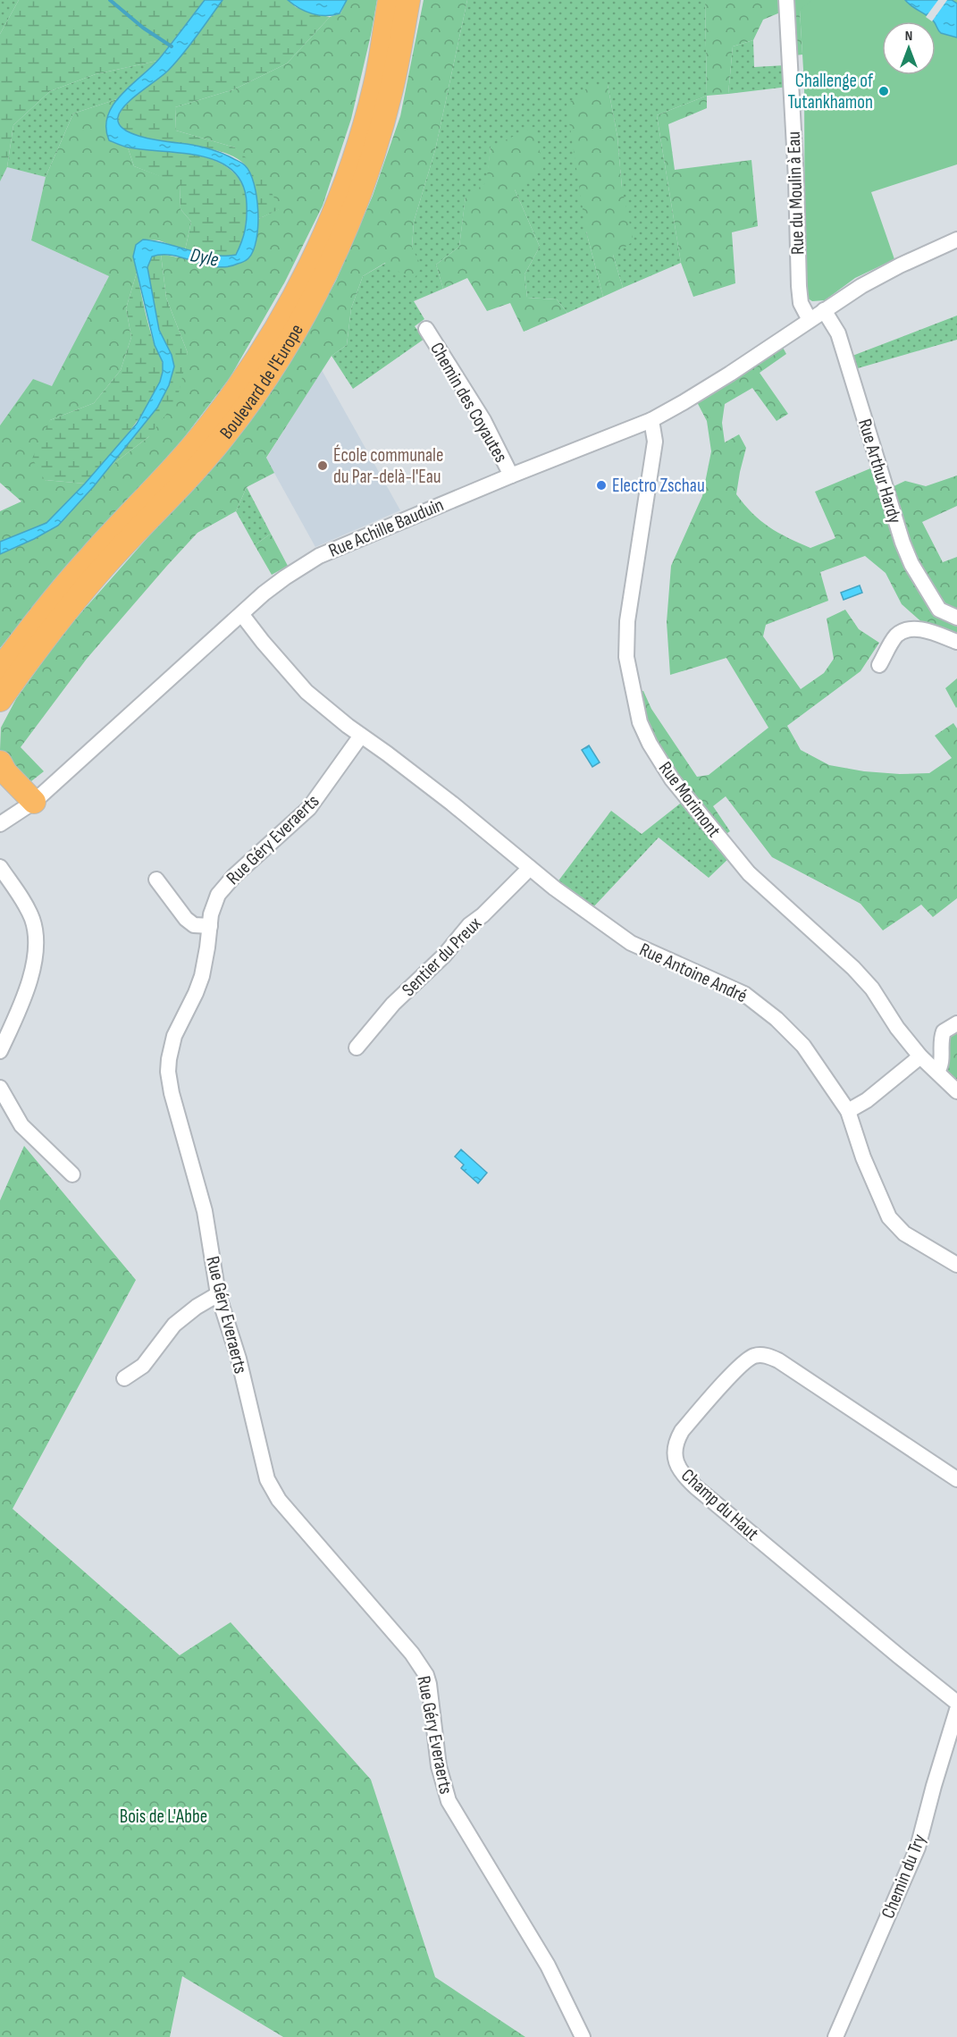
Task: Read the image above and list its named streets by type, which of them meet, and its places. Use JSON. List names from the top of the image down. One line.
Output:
{"streets":{"highway":["Boulevard de l'Europe"],"street":["Rue du Moulin à Eau","Chemin des Coyautes","Rue Arthur Hardy","Rue Achille Bauduin","Rue Morimont","Rue Géry Everaerts","Sentier du Preux","Rue Antoine André","Champ du Haut","Chemin du Try"]},"crossings":[["Rue du Moulin à Eau","Rue Achille Bauduin"],["Chemin des Coyautes","Rue Achille Bauduin"],["Rue Arthur Hardy","Rue Achille Bauduin"],["Rue Achille Bauduin","Rue Morimont"],["Rue Géry Everaerts","Rue Antoine André"],["Sentier du Preux","Rue Antoine André"]],"water":["Dyle"],"parks":["Bois de L'Abbe"],"places":["Challenge of Tutankhamon","École communale du Par-delà-l'Eau","Electro Zschau"],"north":"top"}
